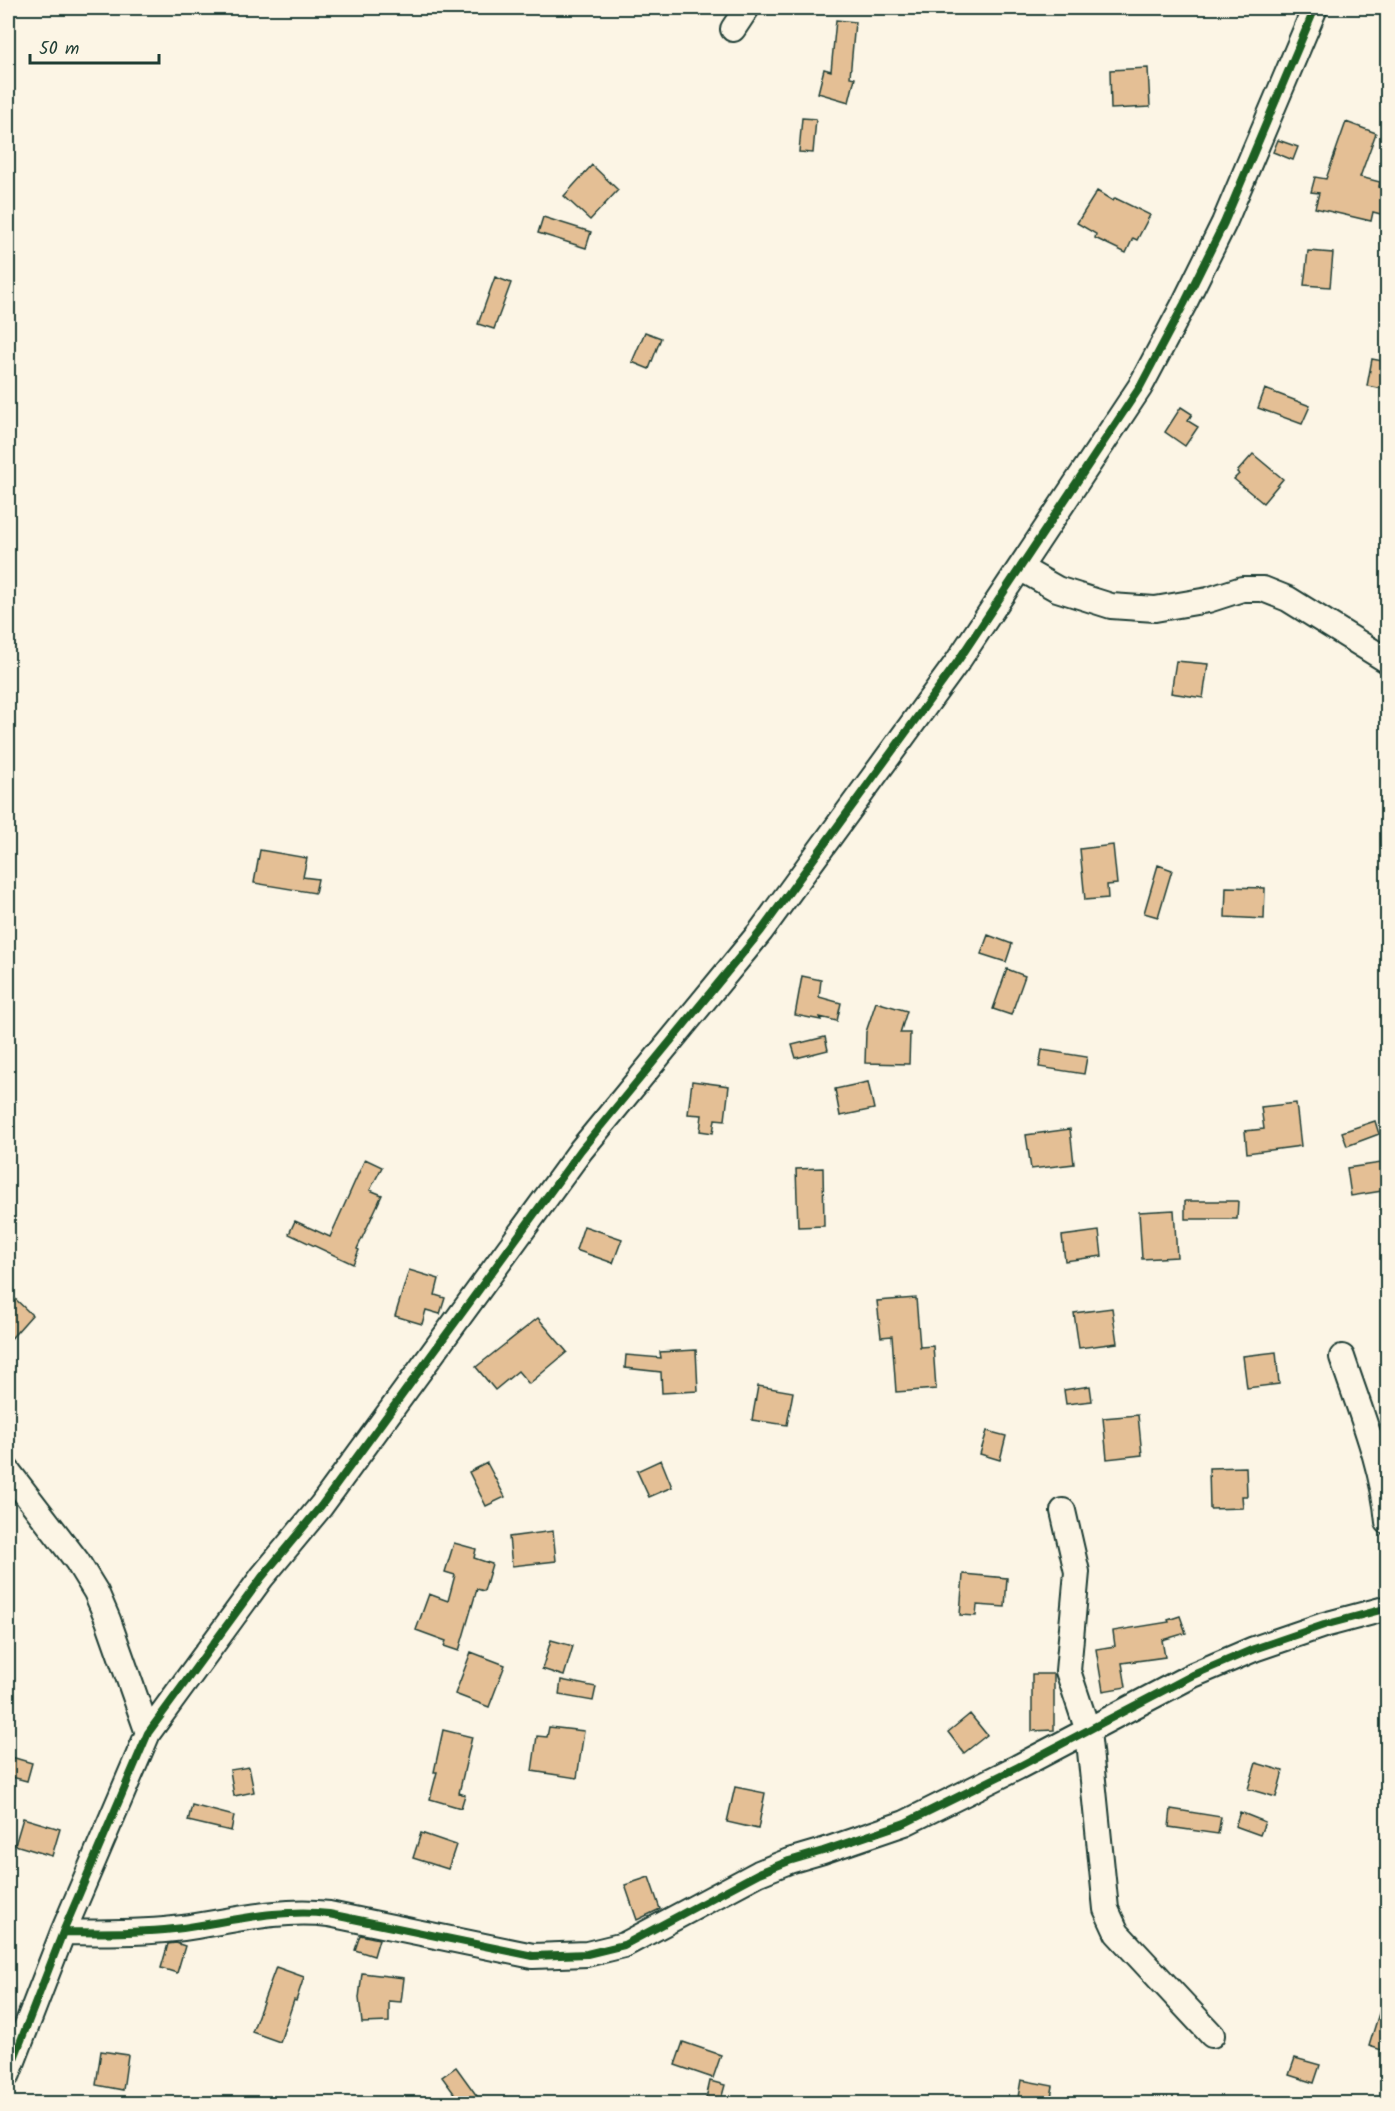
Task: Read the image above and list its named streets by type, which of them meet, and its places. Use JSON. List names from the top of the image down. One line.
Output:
{"scale_bar":"50 m"}
